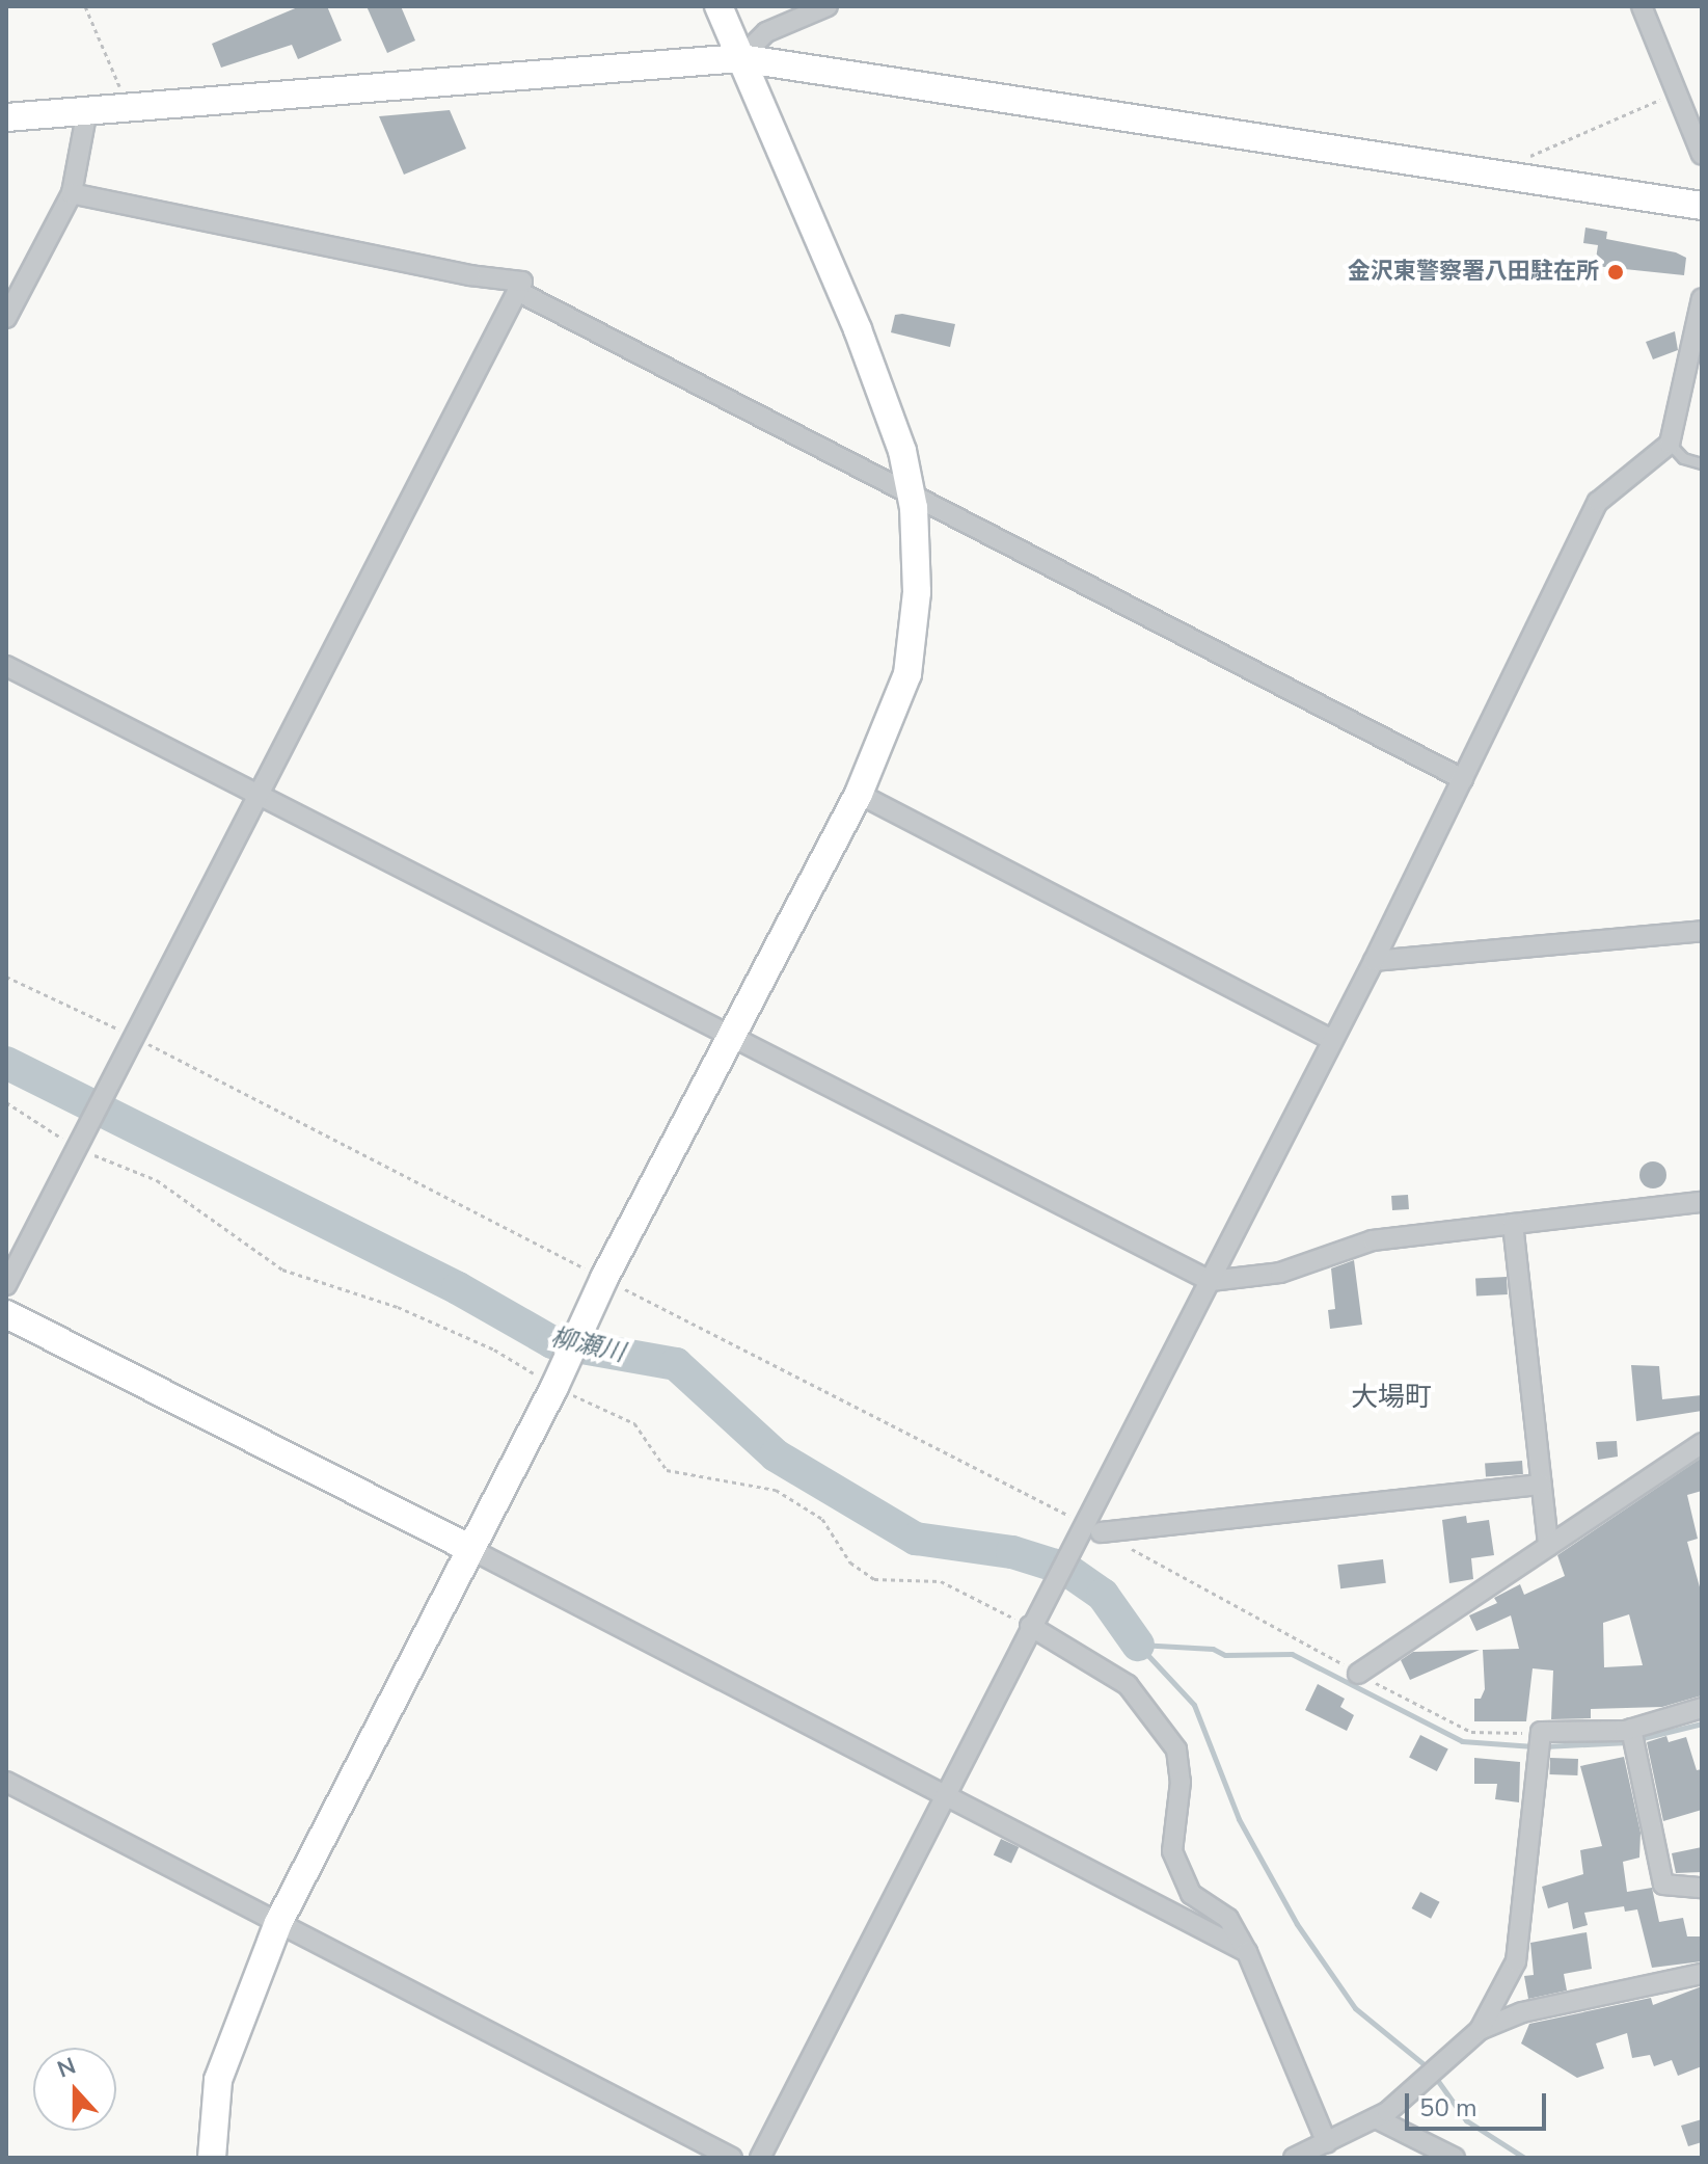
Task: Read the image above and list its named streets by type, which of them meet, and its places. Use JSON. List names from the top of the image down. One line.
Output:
{"districts":["大場町"],"water":["柳瀬川"],"places":["金沢東警察署八田駐在所"],"scale_bar":"50 m","north":"top"}
